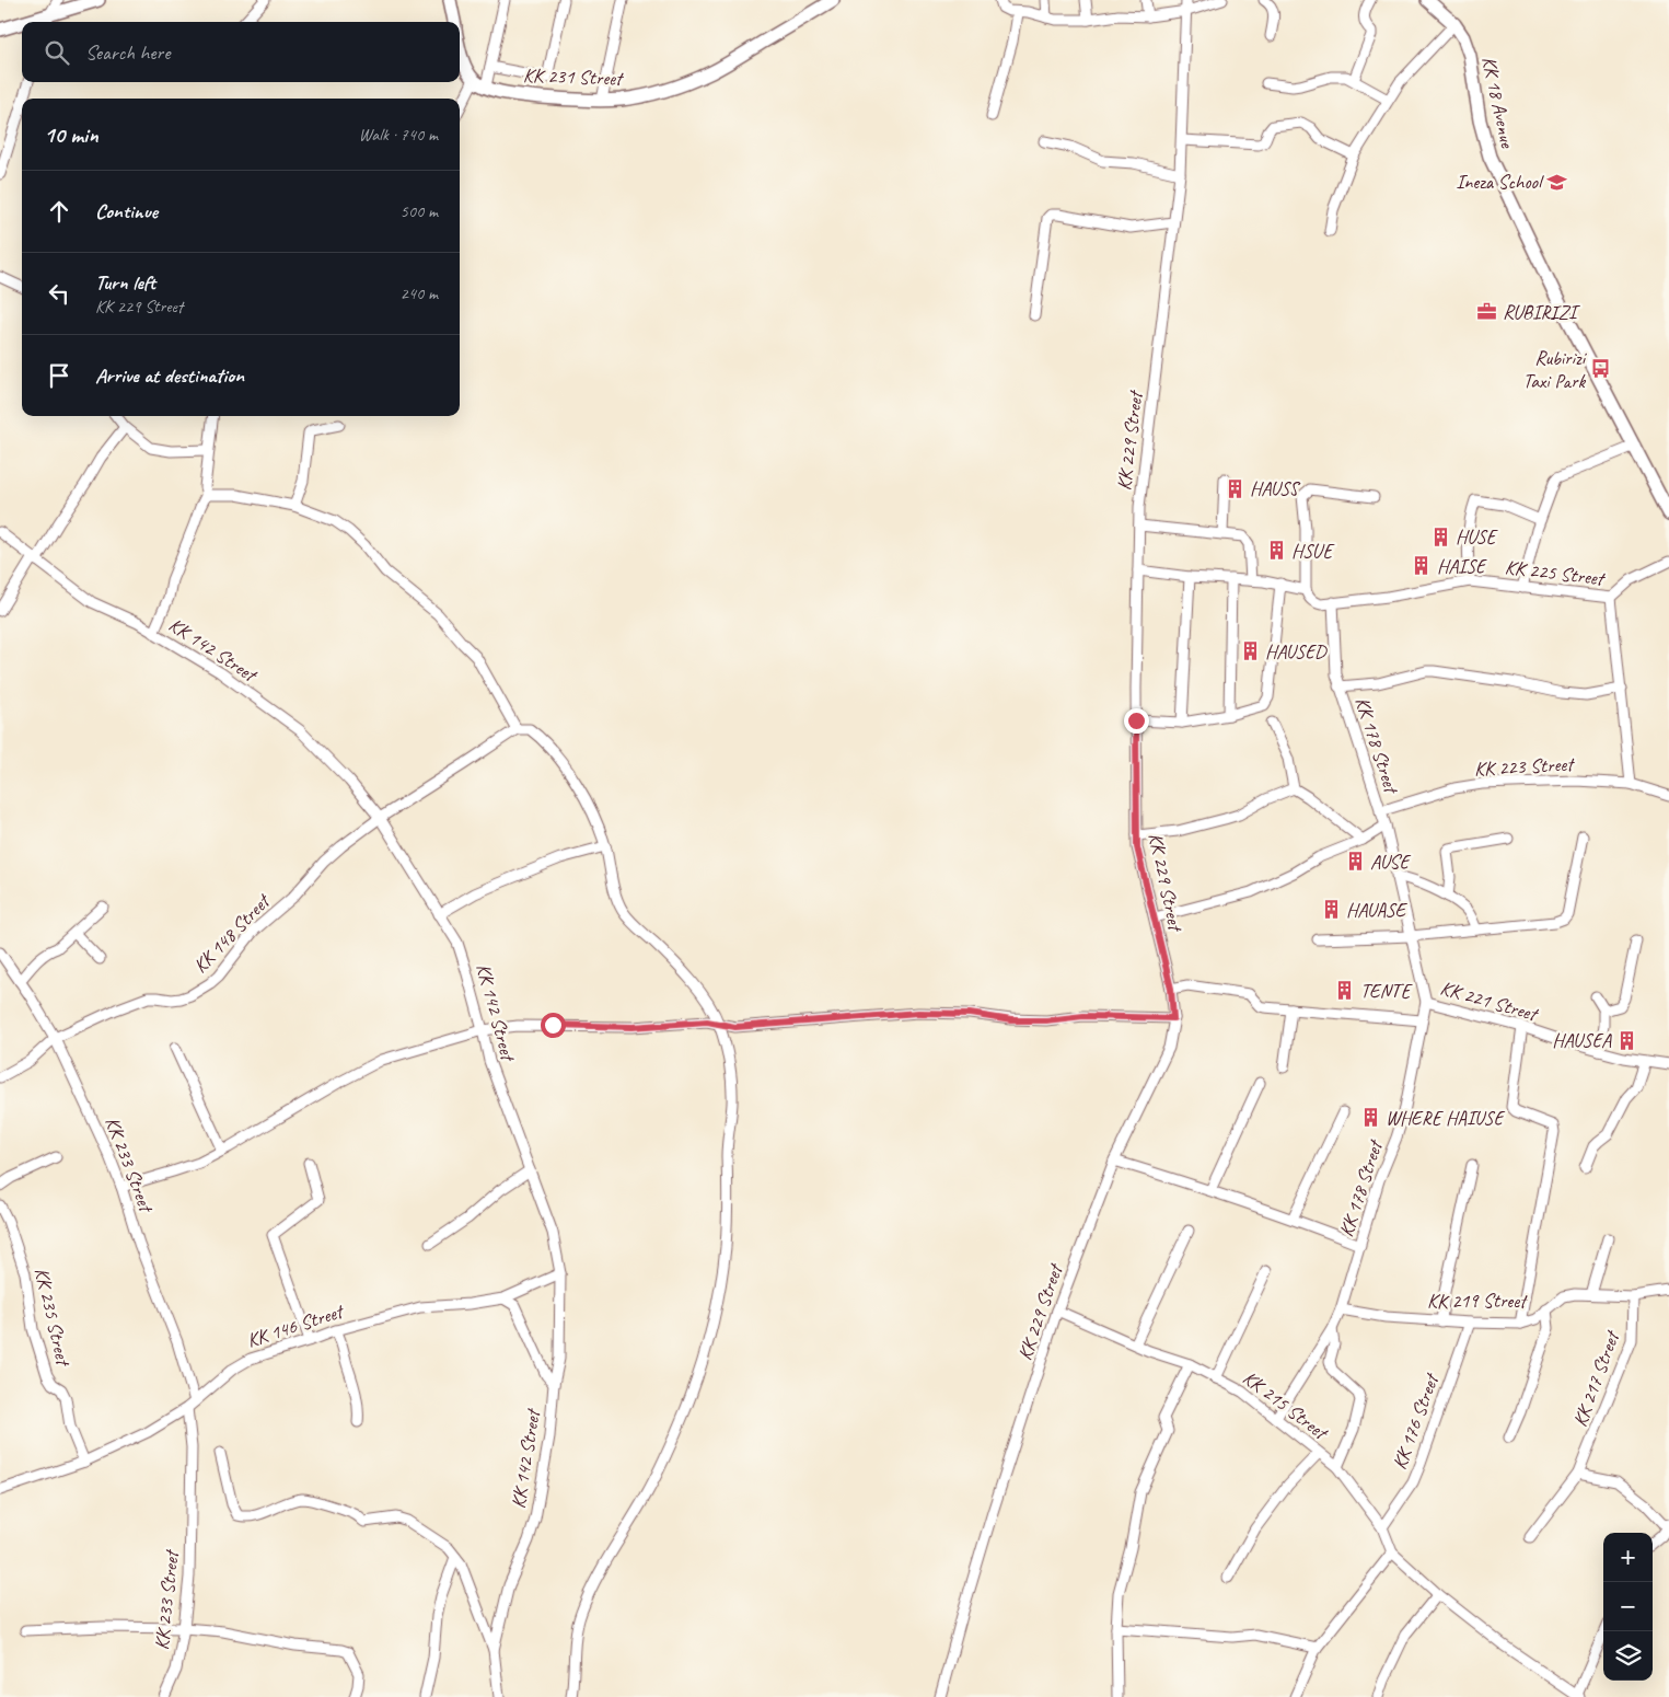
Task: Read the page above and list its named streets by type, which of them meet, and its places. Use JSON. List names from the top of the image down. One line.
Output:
{"streets":{"main road":["KK 231 Street","KK 18 Avenue"],"street":["KK 229 Street","KK 225 Street","KK 142 Street","KK 178 Street","KK 223 Street","KK 148 Street","KK 221 Street","KK 233 Street","KK 219 Street","KK 235 Street","KK 146 Street","KK 217 Street","KK 215 Street","KK 176 Street"]},"crossings":[["KK 229 Street","KK 225 Street"],["KK 229 Street","KK 215 Street"],["KK 225 Street","KK 178 Street"],["KK 225 Street","KK 223 Street"],["KK 142 Street","KK 148 Street"],["KK 142 Street","KK 146 Street"],["KK 178 Street","KK 223 Street"],["KK 178 Street","KK 221 Street"],["KK 178 Street","KK 219 Street"],["KK 178 Street","KK 215 Street"],["KK 148 Street","KK 233 Street"],["KK 233 Street","KK 146 Street"],["KK 219 Street","KK 217 Street"],["KK 219 Street","KK 176 Street"],["KK 235 Street","KK 146 Street"],["KK 215 Street","KK 176 Street"]],"places":{"school or university":["Ineza School"],"office":["RUBIRIZI"],"bus stop":["Rubirizi Taxi Park"],"building":["HAUSS","HUSE","HSUE","HAISE","HAUSED","AUSE","HAUASE","TENTE","HAUSEA","WHERE HAIUSE"]},"page":{"search":"Search here","heading":["10 min","Walk · 740 m"],"list":[["Continue","500 m"],["Turn left","KK 229 Street","240 m"],"Arrive at destination"],"map_buttons":["+","−"]}}
